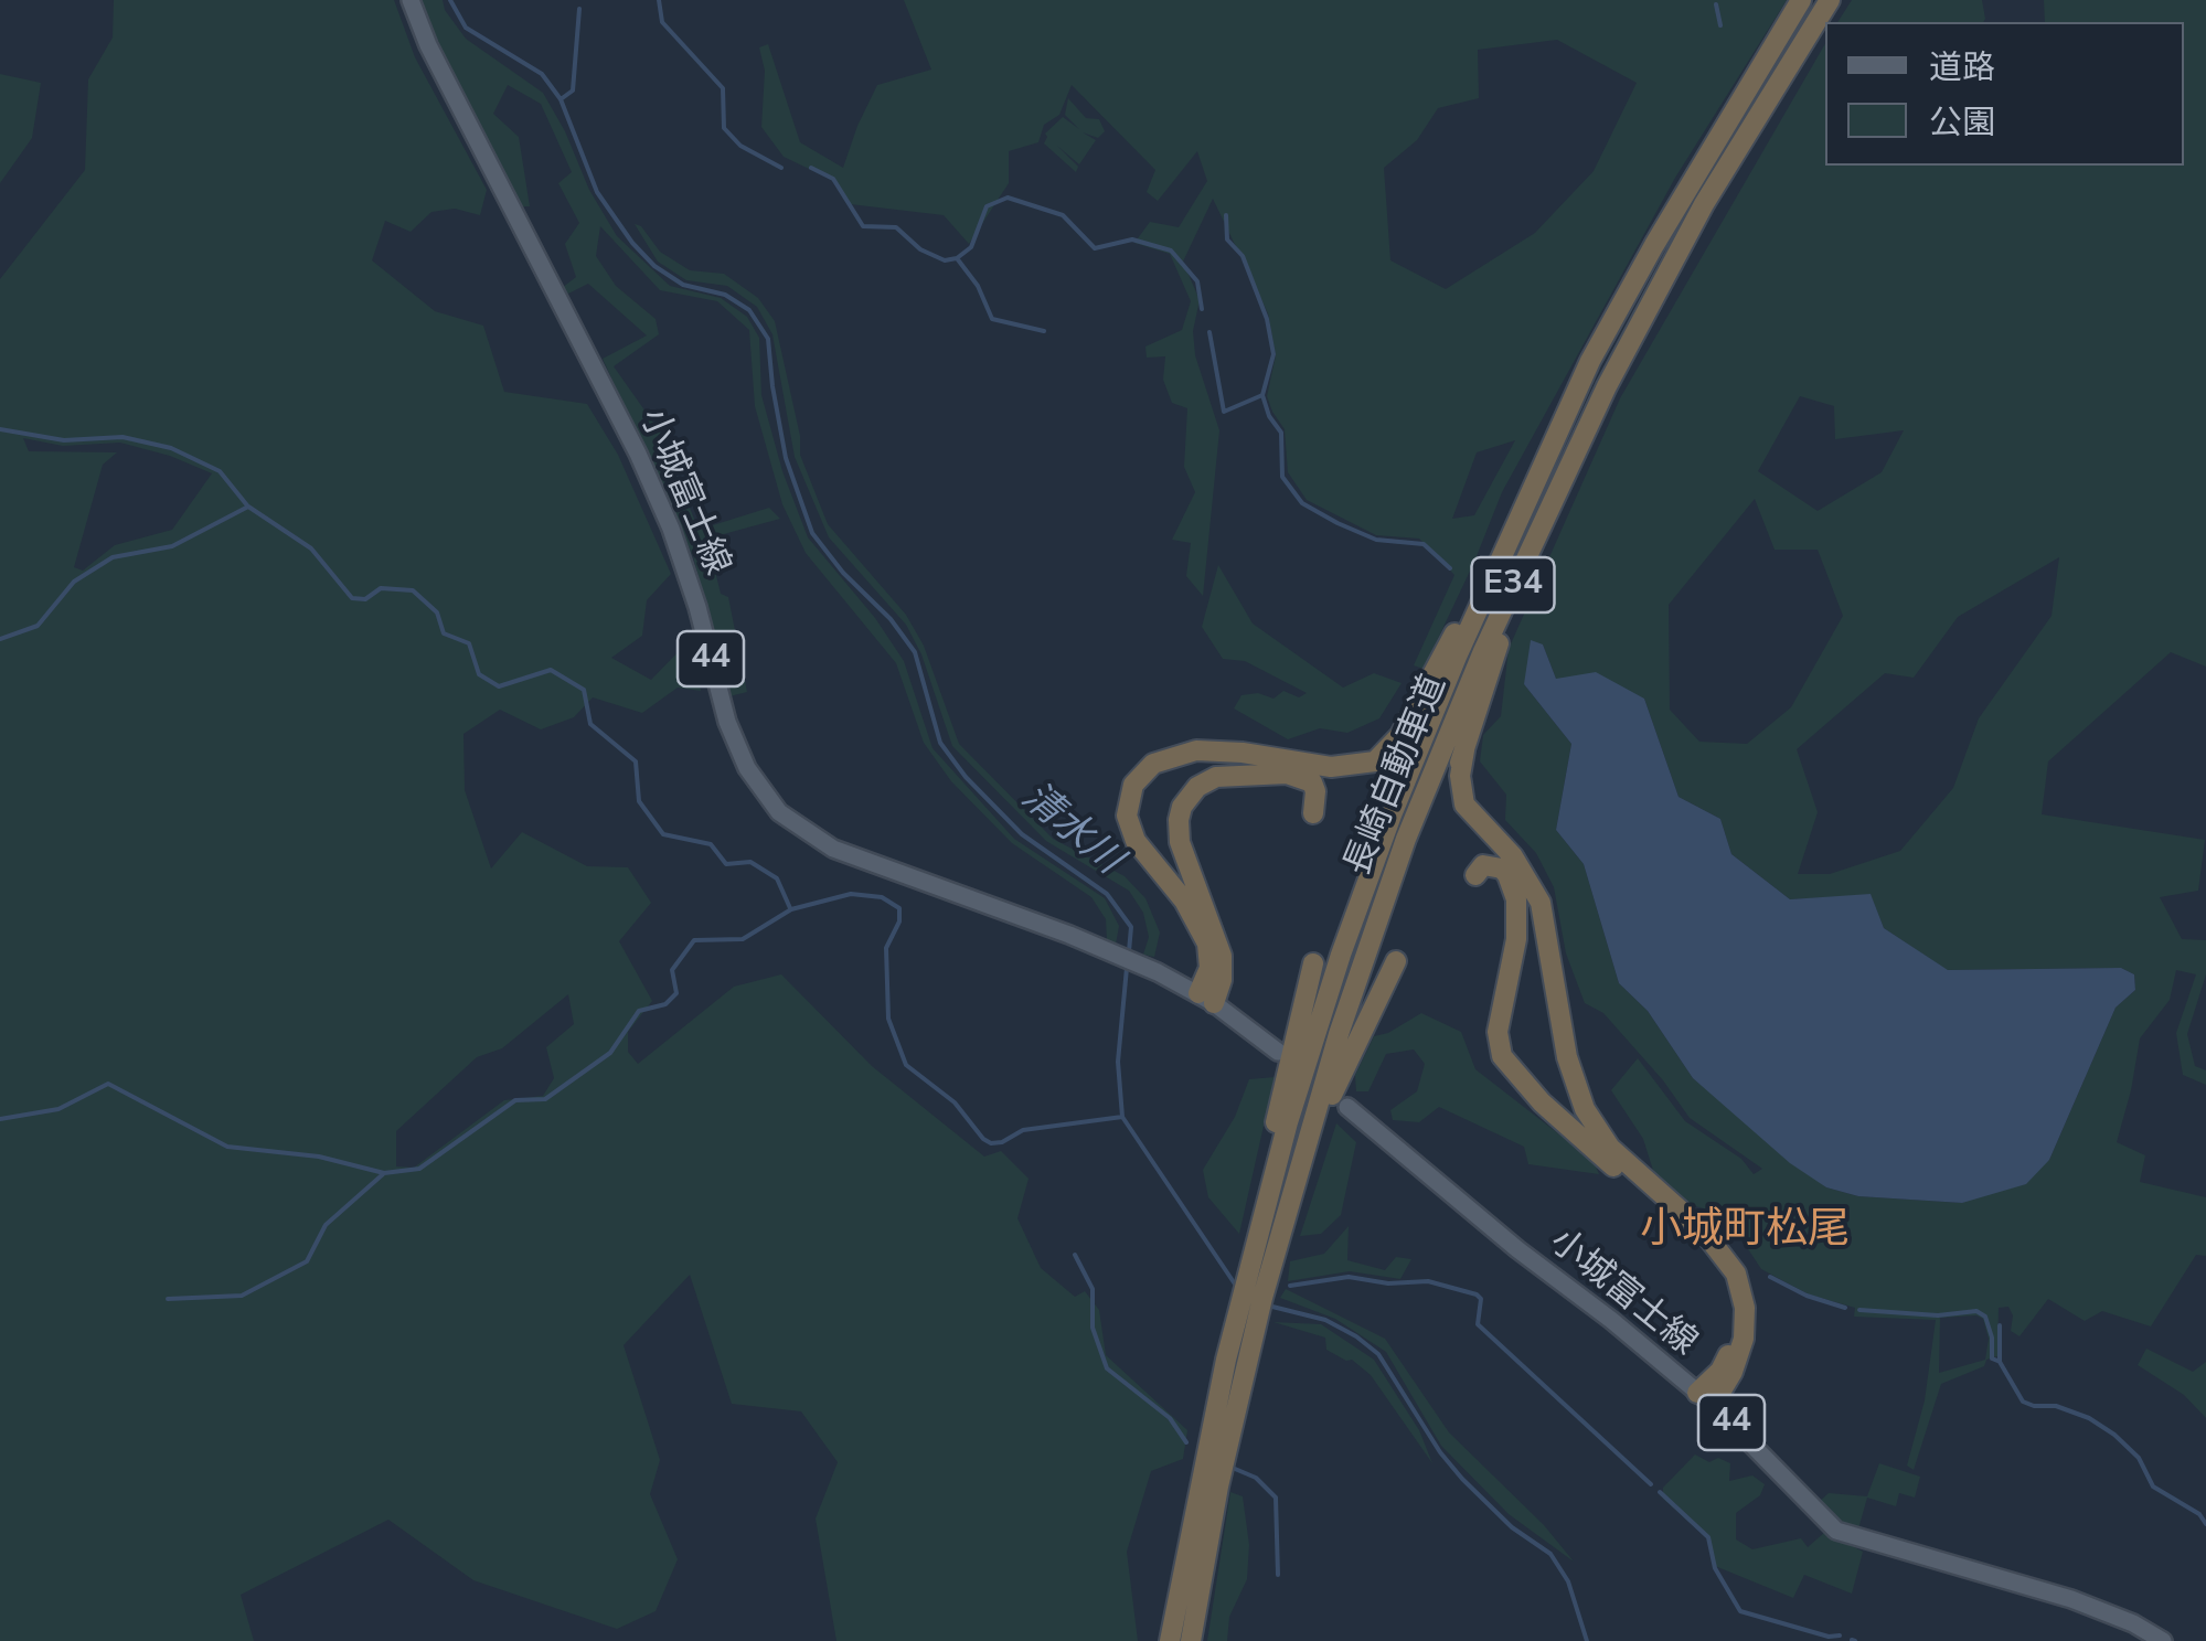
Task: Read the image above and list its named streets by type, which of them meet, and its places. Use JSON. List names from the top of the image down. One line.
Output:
{"streets":{"highway":["E34","長崎自動車道"],"main road":["小城富士線","44"]},"districts":["小城町松尾"],"water":["清水川"],"legend":["道路","公園"]}
